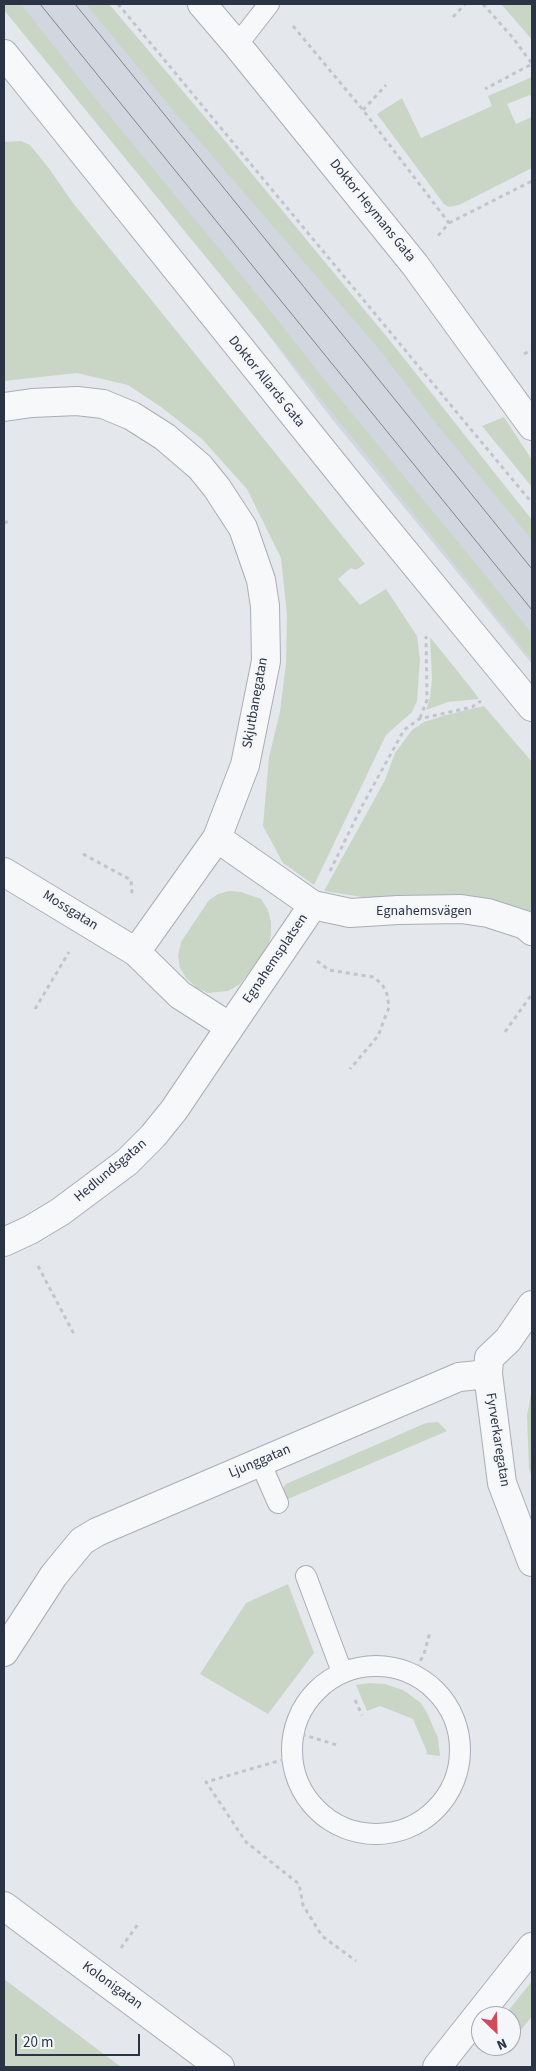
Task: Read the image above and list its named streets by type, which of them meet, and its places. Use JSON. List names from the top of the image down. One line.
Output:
{"streets":{"street":["Doktor Heymans Gata","Doktor Allards Gata","Skjutbanegatan","Mossgatan","Egnahemsvägen","Egnahemsplatsen","Hedlundsgatan","Fyrverkaregatan","Ljunggatan","Kolonigatan"]},"crossings":[["Skjutbanegatan","Egnahemsplatsen"],["Egnahemsvägen","Egnahemsplatsen"],["Egnahemsplatsen","Hedlundsgatan"],["Fyrverkaregatan","Ljunggatan"]],"scale_bar":"20 m","north":"bottom right"}
